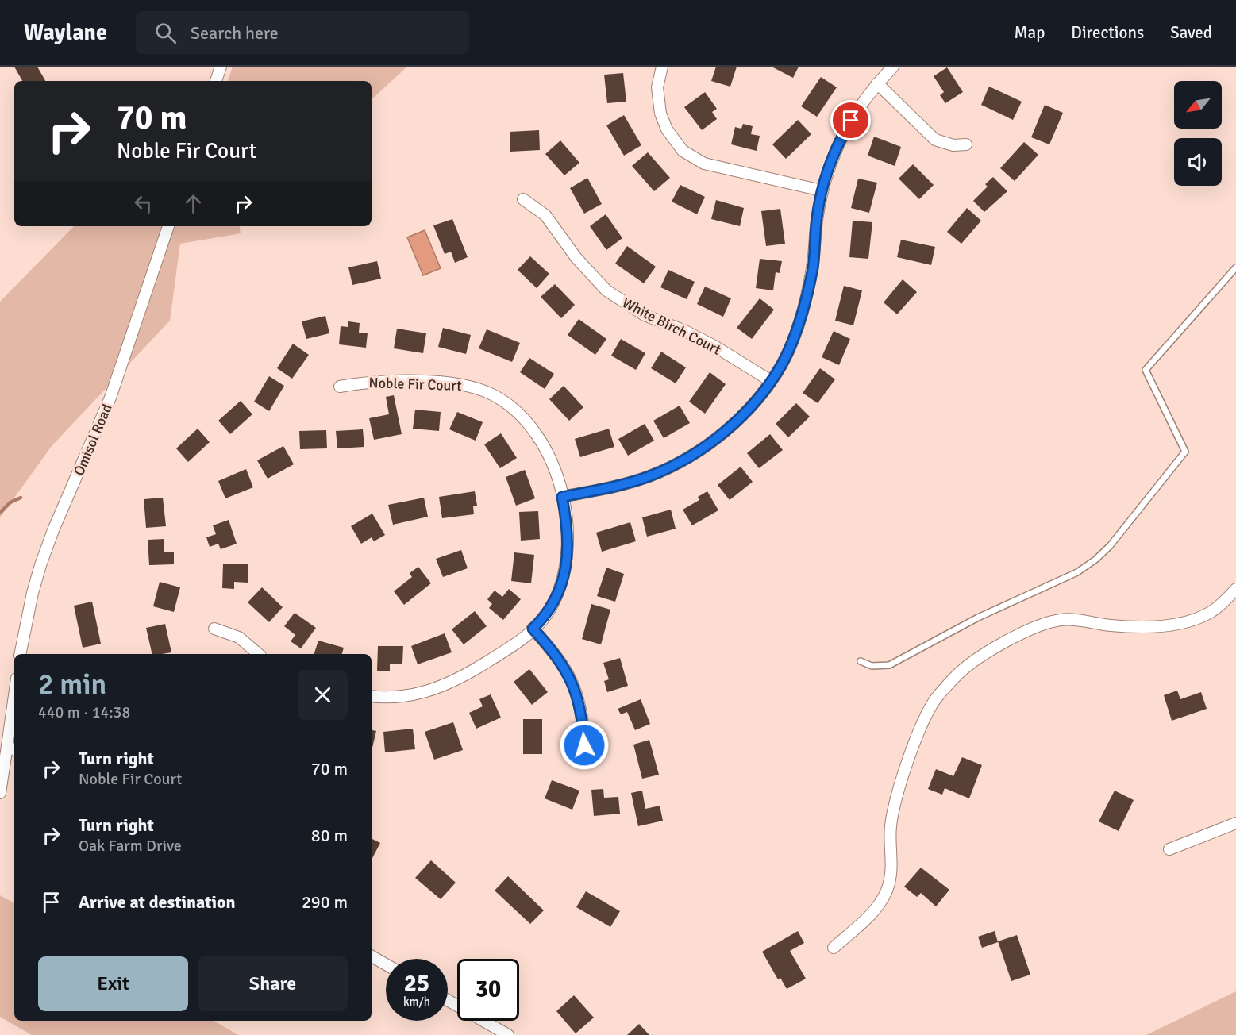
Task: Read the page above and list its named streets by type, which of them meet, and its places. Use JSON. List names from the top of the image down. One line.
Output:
{"streets":{"street":["White Birch Court","Noble Fir Court","Omisol Road"]},"north":"bottom left","page":{"header":"Waylane","search":"Search here","nav":["Map","Directions","Saved"],"turn":["70 m","Noble Fir Court"],"heading":["2 min","440 m · 14:38"],"list":[{"name":"Turn right","note":"Noble Fir Court","value":"70 m"},{"name":"Turn right","note":"Oak Farm Drive","value":"80 m"},{"name":"Arrive at destination","value":"290 m"}],"buttons":["Exit","Share"],"speed":"25 km/h","limit":"30"}}
